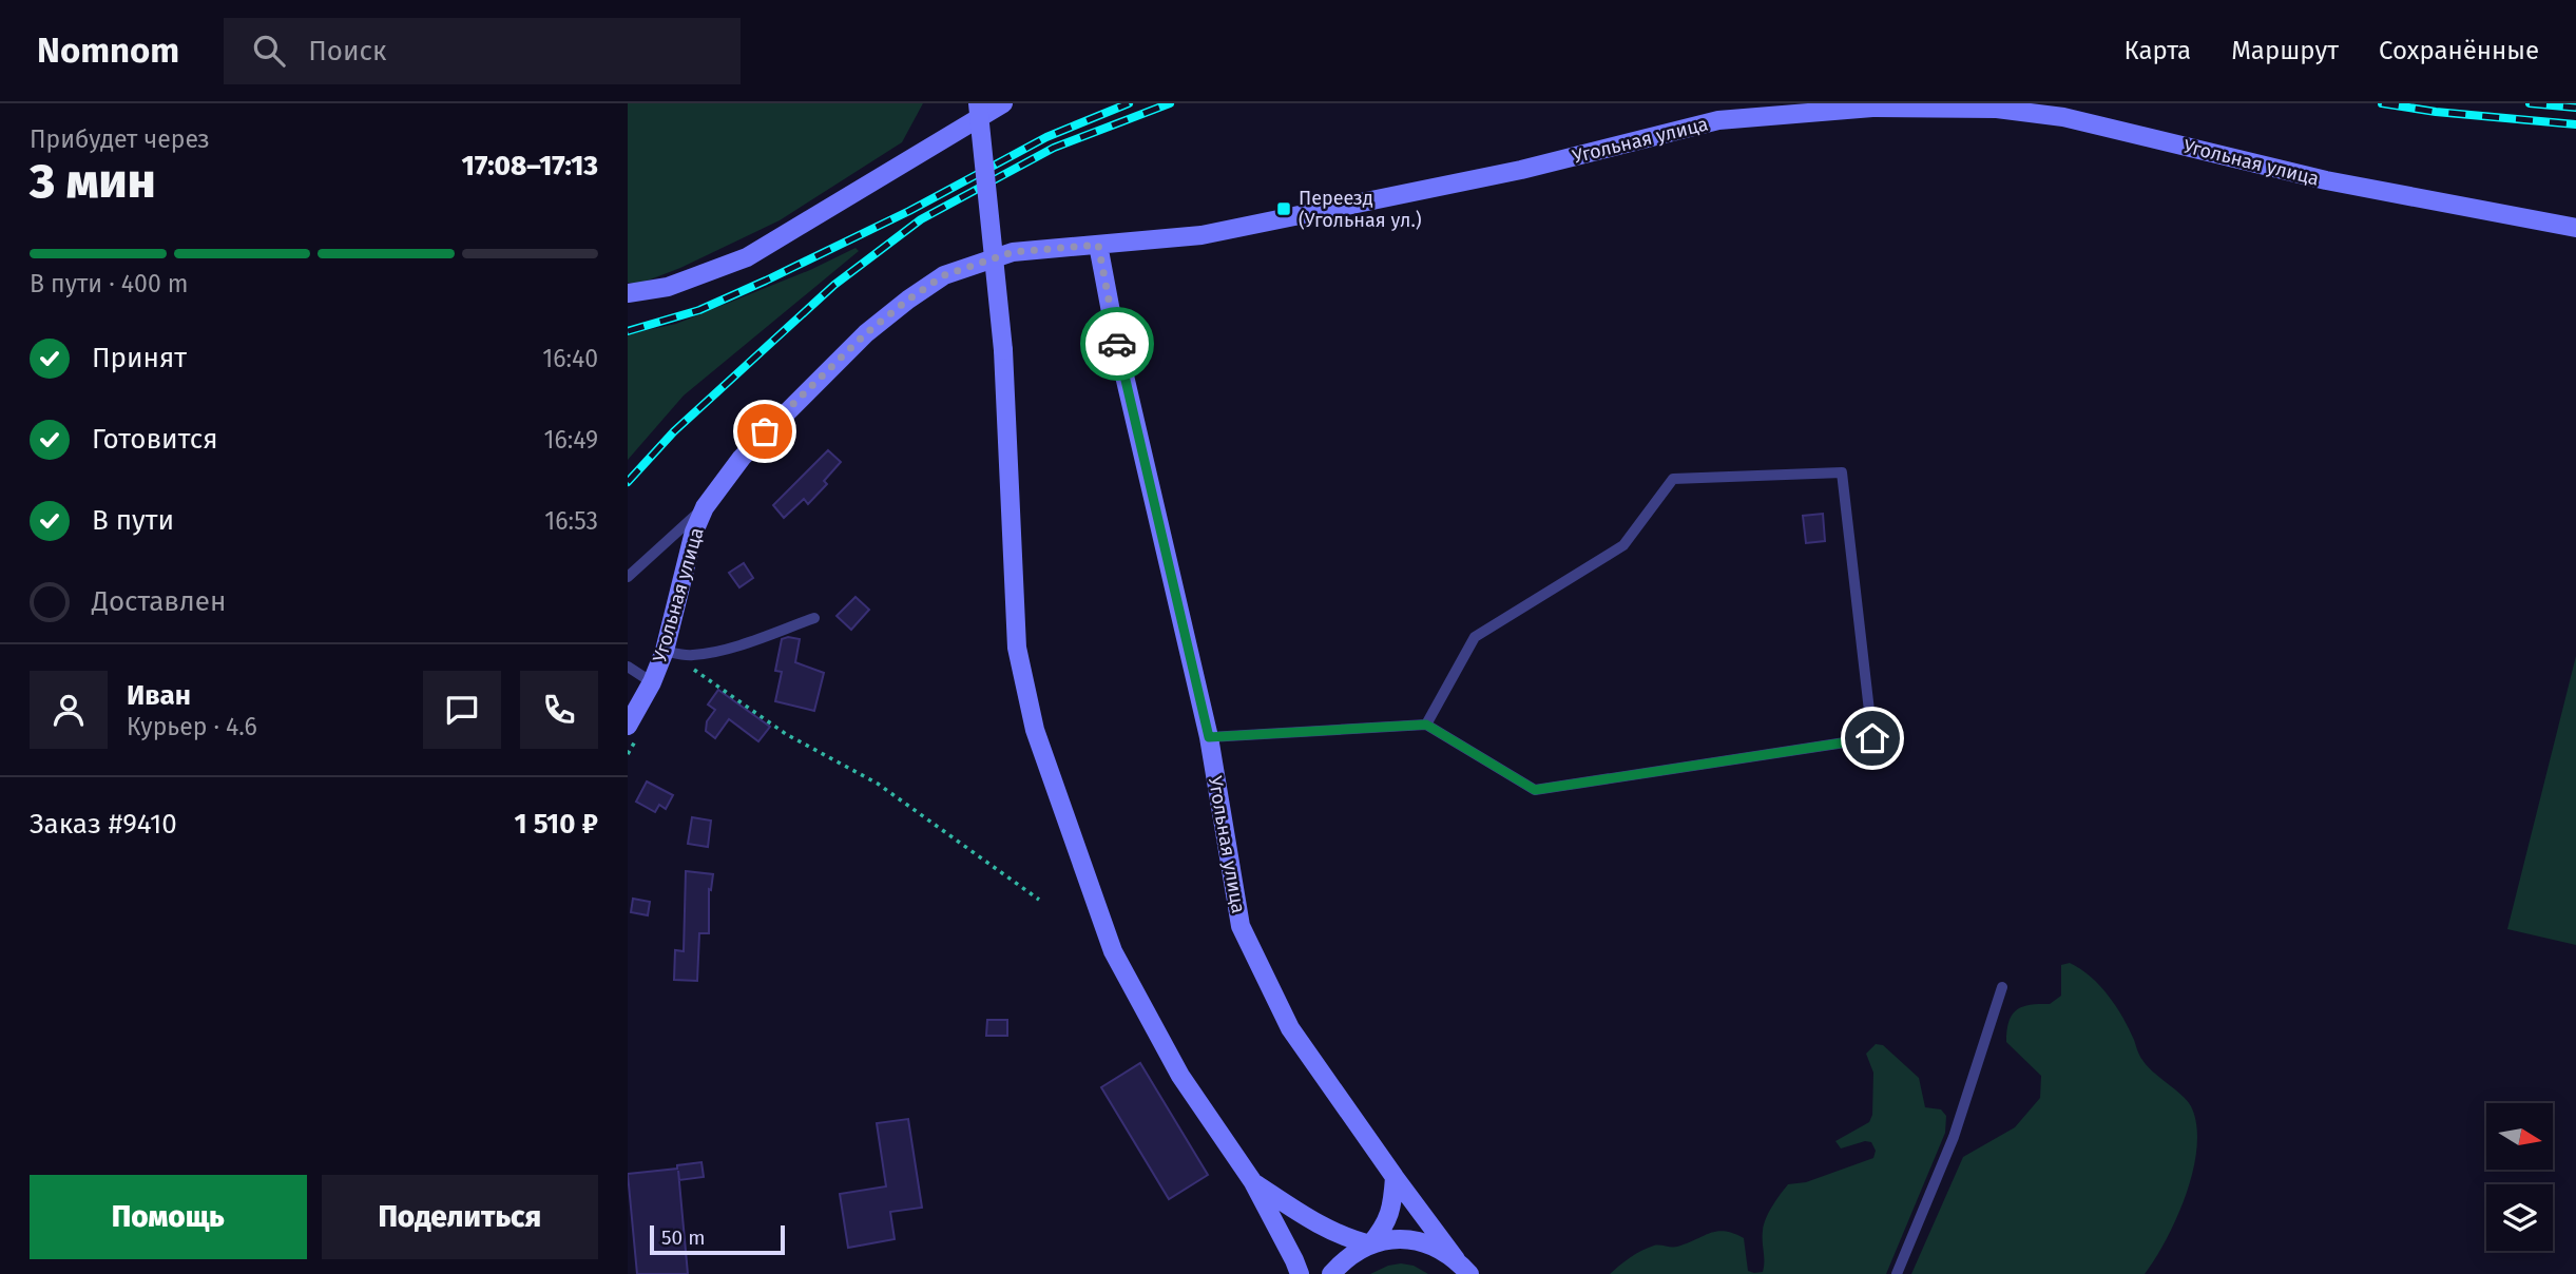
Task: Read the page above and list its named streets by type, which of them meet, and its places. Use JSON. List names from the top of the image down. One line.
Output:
{"streets":{"main road":["Угольная улица"]},"places":{"transit":["Переезд (Угольная ул.)"]},"scale_bar":"50 m","north":"right","page":{"header":"Nomnom","search":"Поиск","nav":["Карта","Маршрут","Сохранённые"],"heading":["3 мин","Прибудет через","17:08–17:13"],"panel":["Иван","Курьер · 4.6","Заказ #9410","1 510 ₽"],"bar":"В пути · 400 m","list":[["Принят","16:40"],["Готовится","16:49"],["В пути","16:53"],"Доставлен"],"buttons":["Помощь","Поделиться"],"scale":"50 m"}}
